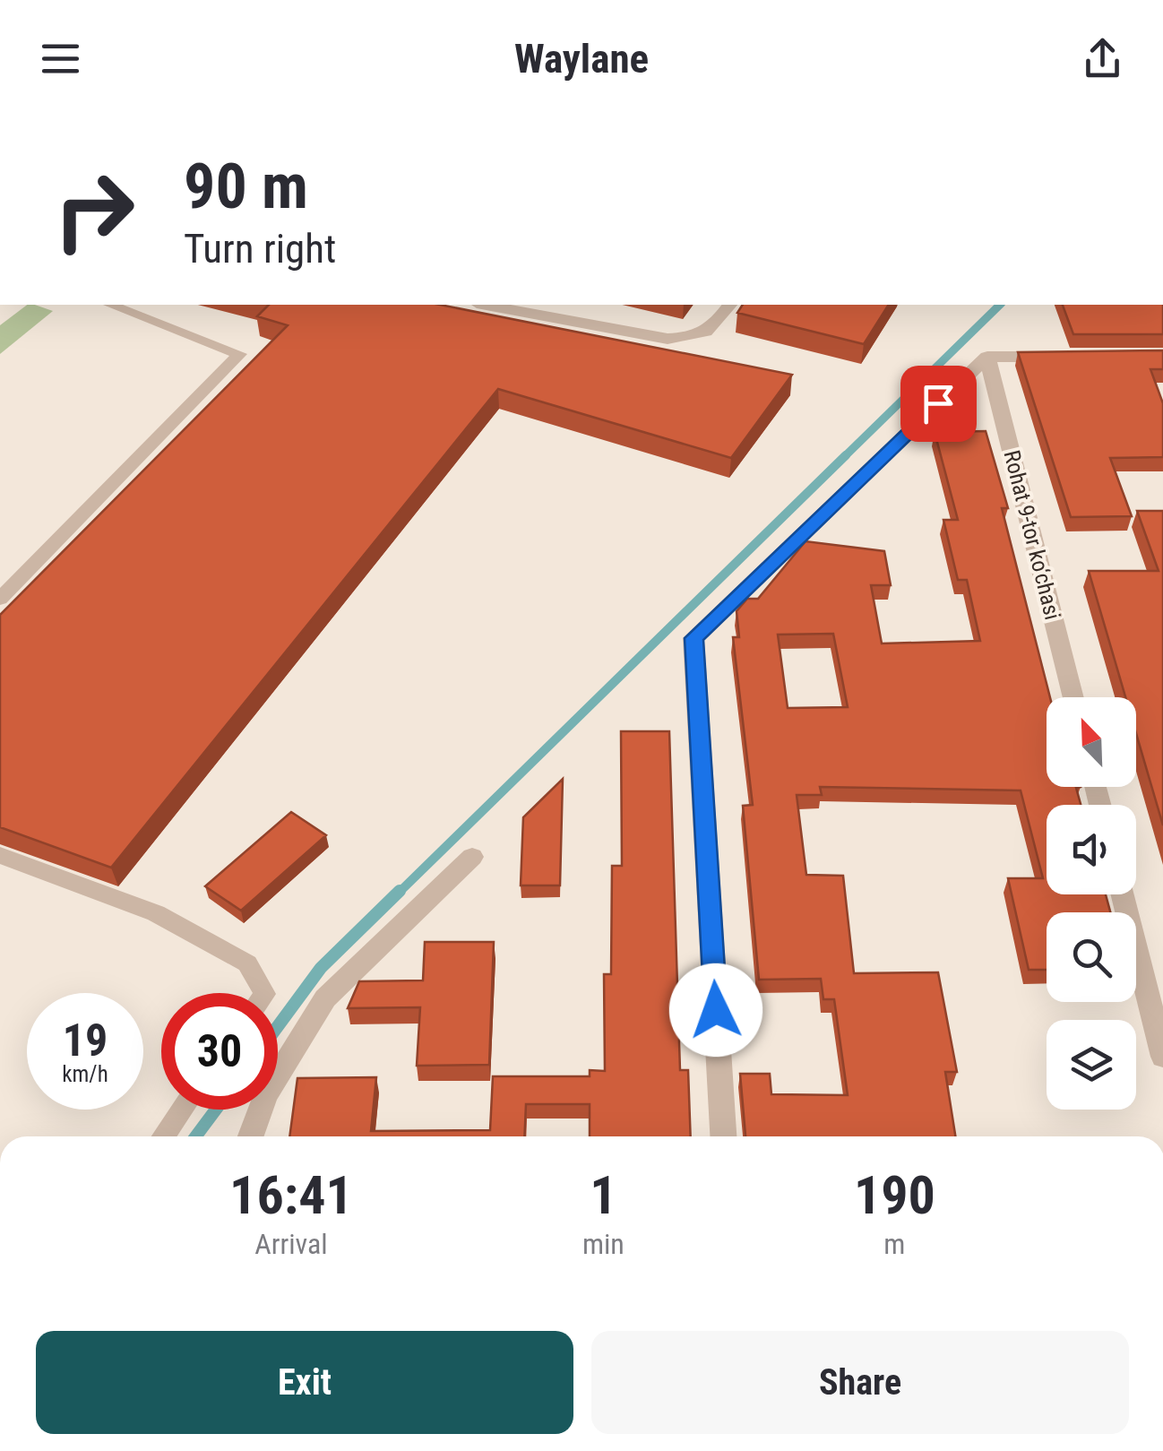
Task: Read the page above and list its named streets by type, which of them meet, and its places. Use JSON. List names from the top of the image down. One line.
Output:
{"streets":{"street":["Rohat 9-tor ko‘chasi"]},"north":"top left","page":{"header":"Waylane","turn":["90 m","Turn right"],"speed":"19 km/h","limit":"30","eta":["16:41","Arrival","1","min","190","m"],"buttons":["Exit","Share"]}}
